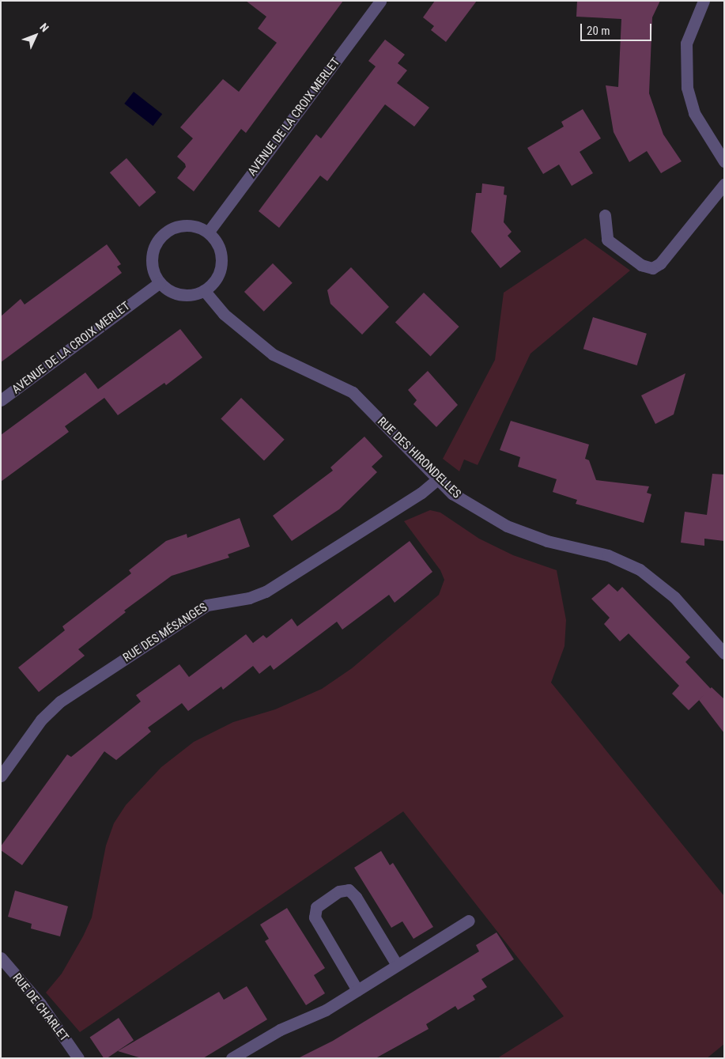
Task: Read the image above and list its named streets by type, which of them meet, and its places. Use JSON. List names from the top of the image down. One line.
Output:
{"streets":{"street":["AVENUE DE LA CROIX MERLET","RUE DES HIRONDELLES","RUE DES MÉSANGES","RUE DE CHARLET"]},"crossings":[["AVENUE DE LA CROIX MERLET","RUE DES HIRONDELLES"],["RUE DES HIRONDELLES","RUE DES MÉSANGES"]],"scale_bar":"20 m","north":"top right"}
